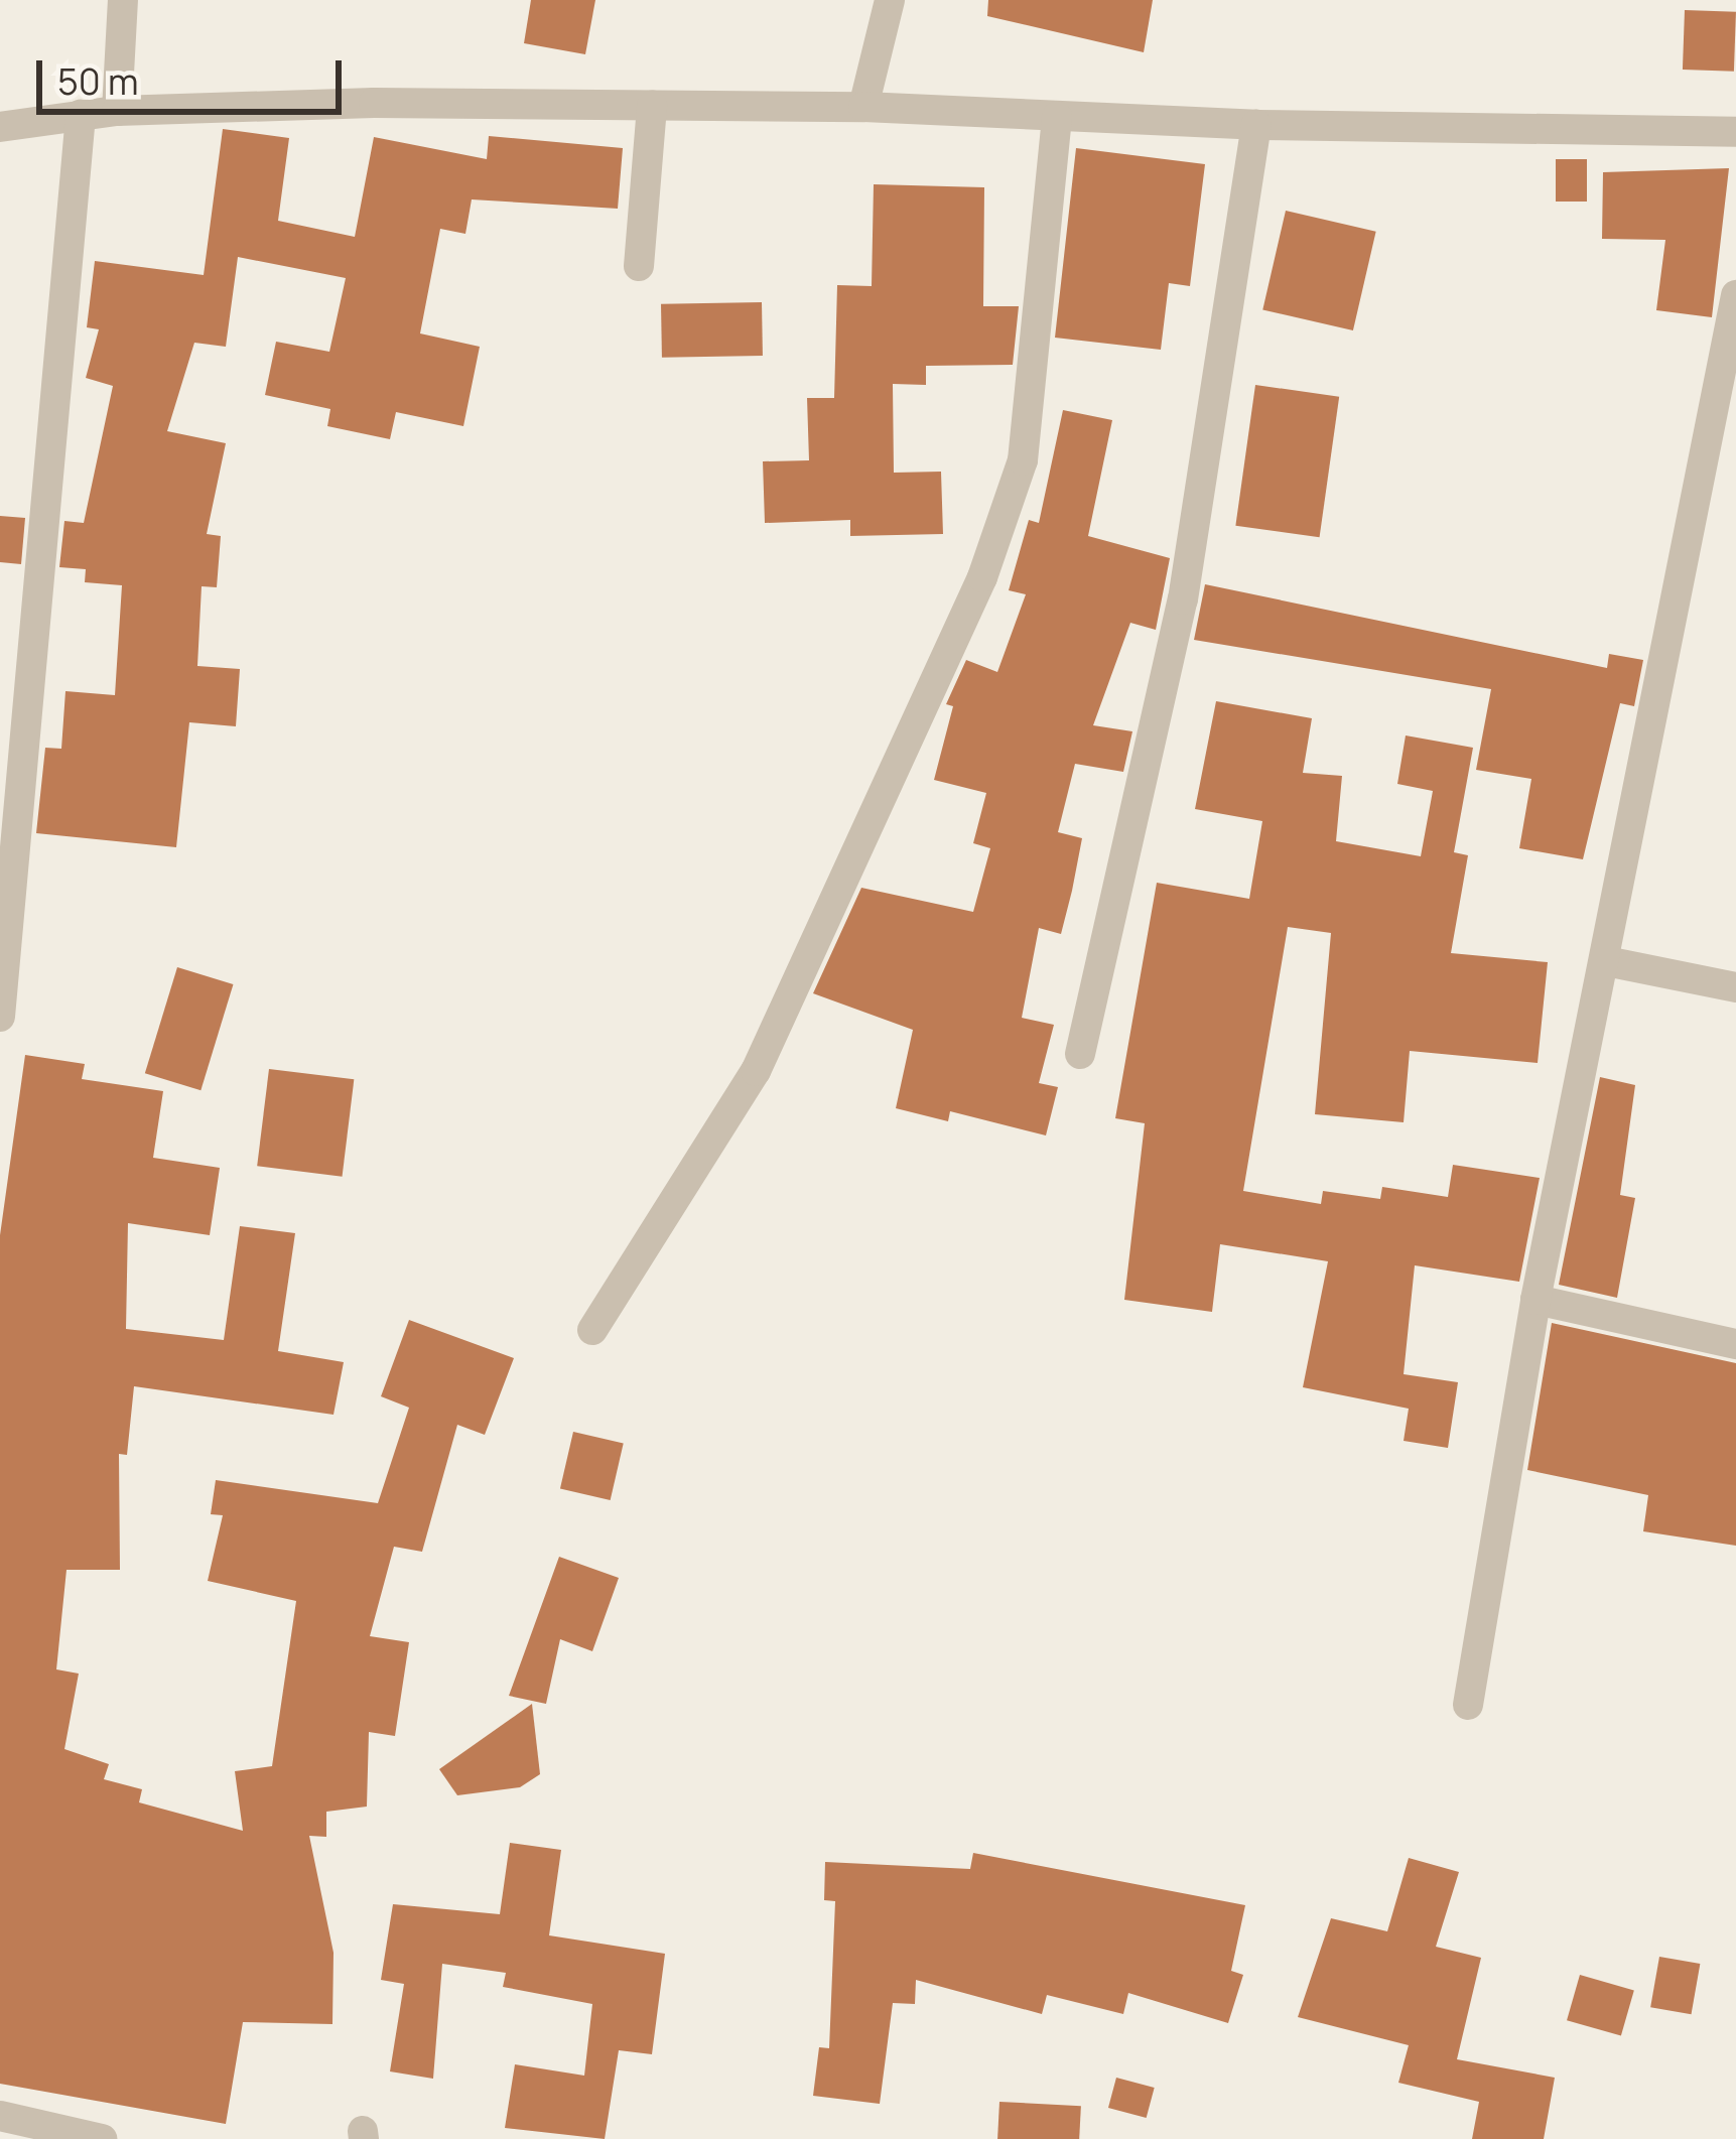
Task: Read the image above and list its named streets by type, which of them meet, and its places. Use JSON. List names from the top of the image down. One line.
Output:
{"scale_bar":"50 m"}
